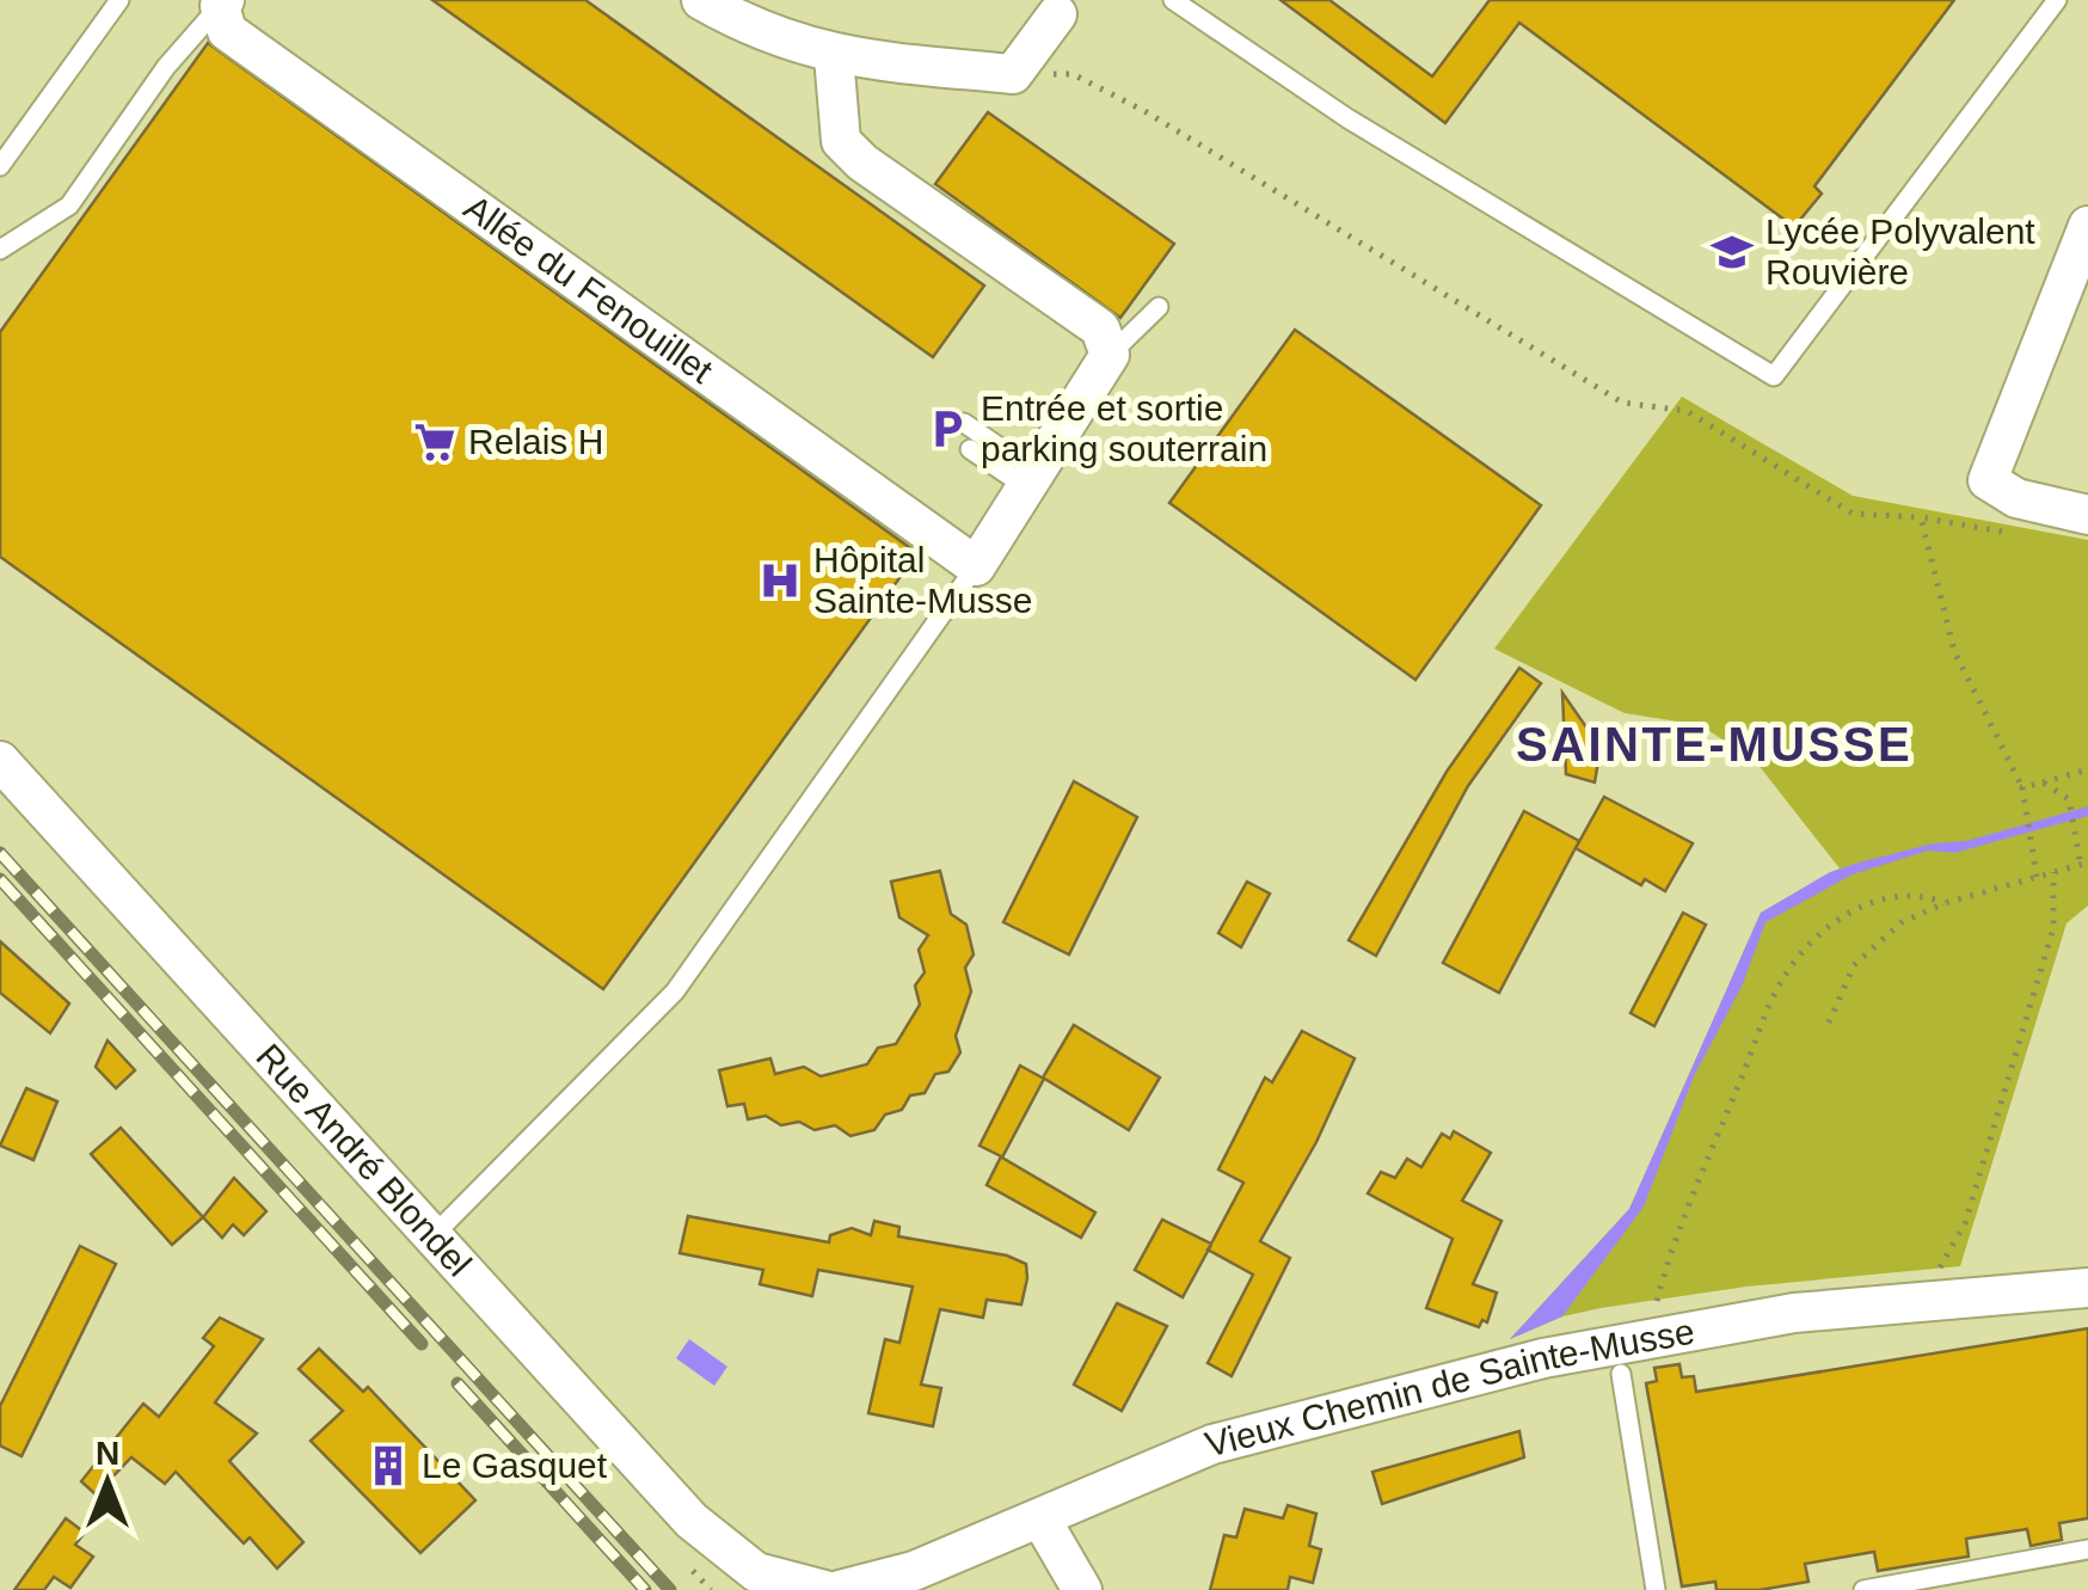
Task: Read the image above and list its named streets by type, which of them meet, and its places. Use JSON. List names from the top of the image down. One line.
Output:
{"streets":{"street":["Allée du Fenouillet","Rue André Blondel","Vieux Chemin de Sainte-Musse"]},"districts":["SAINTE-MUSSE"],"places":{"school or university":["Lycée Polyvalent Rouvière"],"parking":["Entrée et sortie parking souterrain"],"supermarket":["Relais H"],"hospital":["Hôpital Sainte-Musse"],"building":["Le Gasquet"]},"north":"top"}
